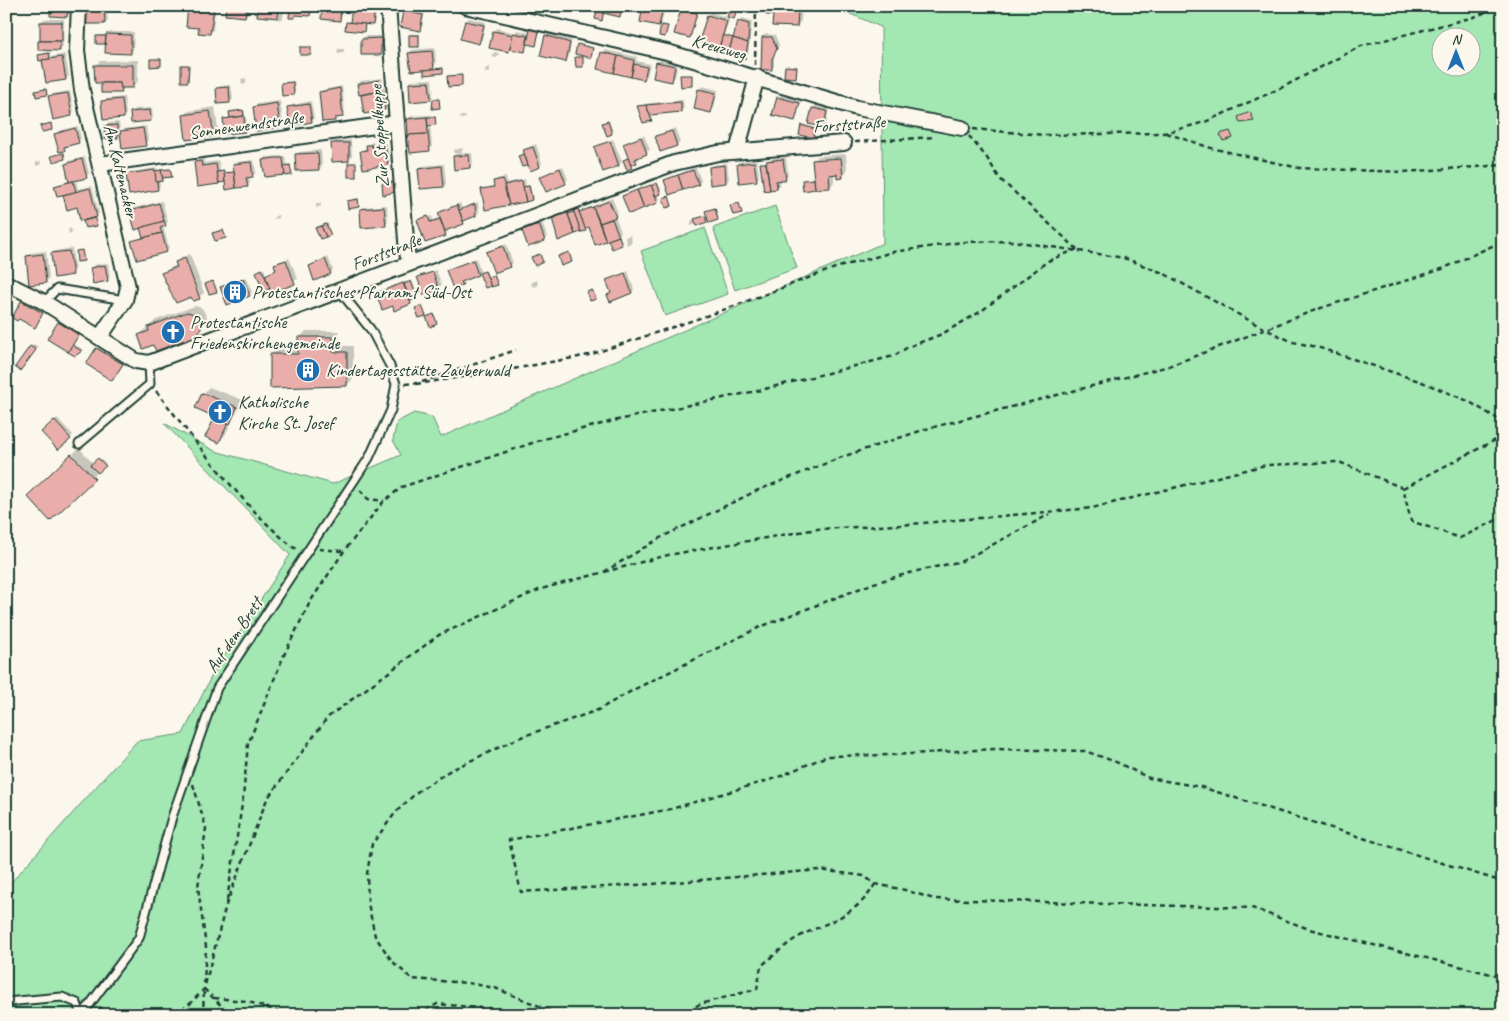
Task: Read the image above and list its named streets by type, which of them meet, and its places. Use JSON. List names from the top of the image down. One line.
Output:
{"streets":{"street":["Kreuzweg","Forststraße","Sonnenwendstraße","Zur Stoppelkuppe","Am Kaltenacker"],"lane":["Auf dem Brett"]},"crossings":[["Forststraße","Zur Stoppelkuppe"],["Sonnenwendstraße","Zur Stoppelkuppe"],["Sonnenwendstraße","Am Kaltenacker"]],"places":{"building":["Protestantisches Pfarramt Süd-Ost","Kindertagesstätte Zauberwald"],"church":["Protestantische Friedenskirchengemeinde","Katholische Kirche St. Josef"]},"north":"top"}
